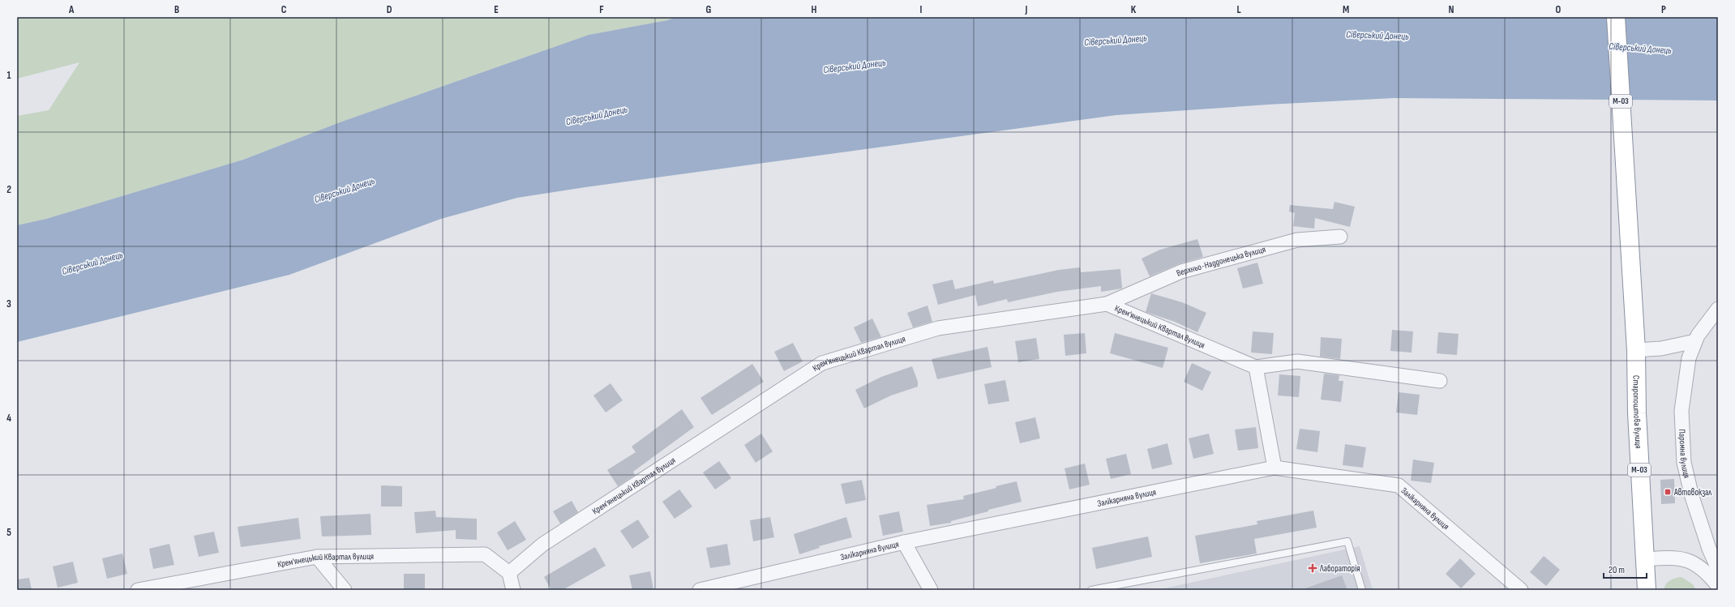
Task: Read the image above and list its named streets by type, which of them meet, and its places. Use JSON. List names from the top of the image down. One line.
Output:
{"streets":{"highway":["М-03","Старопоштова вулиця"],"street":["Верхньо-Наддонецька вулиця","Крем’янецький Квартал вулиця","Паромна вулиця","Залікарняна вулиця"]},"crossings":[["М-03","Старопоштова вулиця"],["Верхньо-Наддонецька вулиця","Крем’янецький Квартал вулиця"]],"water":["Сіверський Донець"],"places":{"transit":["Автовокзал"],"health":["Лабораторія"]},"scale_bar":"20 m","grid":{"columns":["A","B","C","D","E","F","G","H","I","J","K","L","M","N","O","P"],"rows":["1","2","3","4","5"]}}
